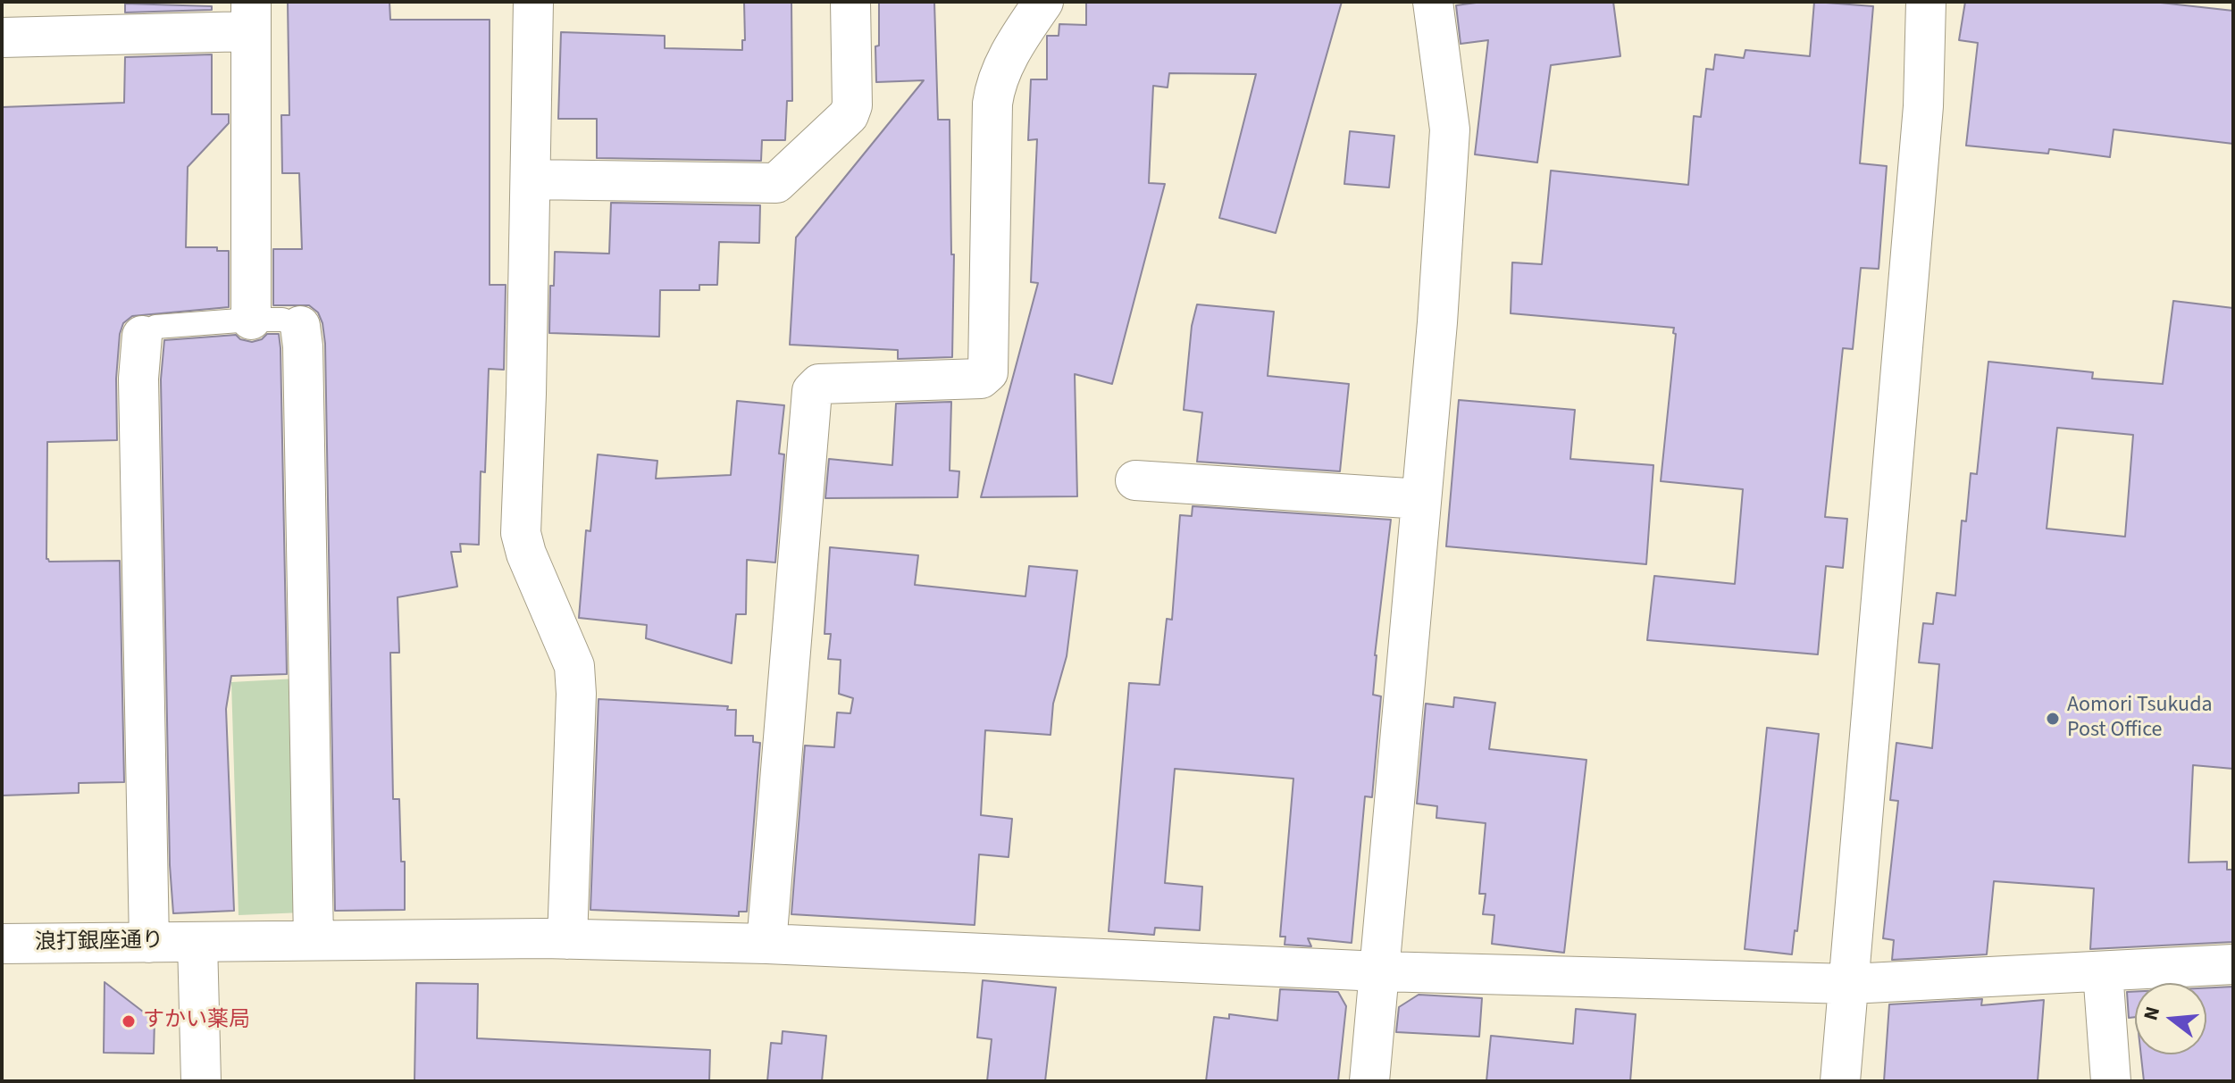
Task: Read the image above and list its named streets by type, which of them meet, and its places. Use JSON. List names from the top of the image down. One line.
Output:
{"streets":{"street":["浪打銀座通り"]},"places":["Aomori Tsukuda Post Office","すかい薬局"],"north":"left"}
